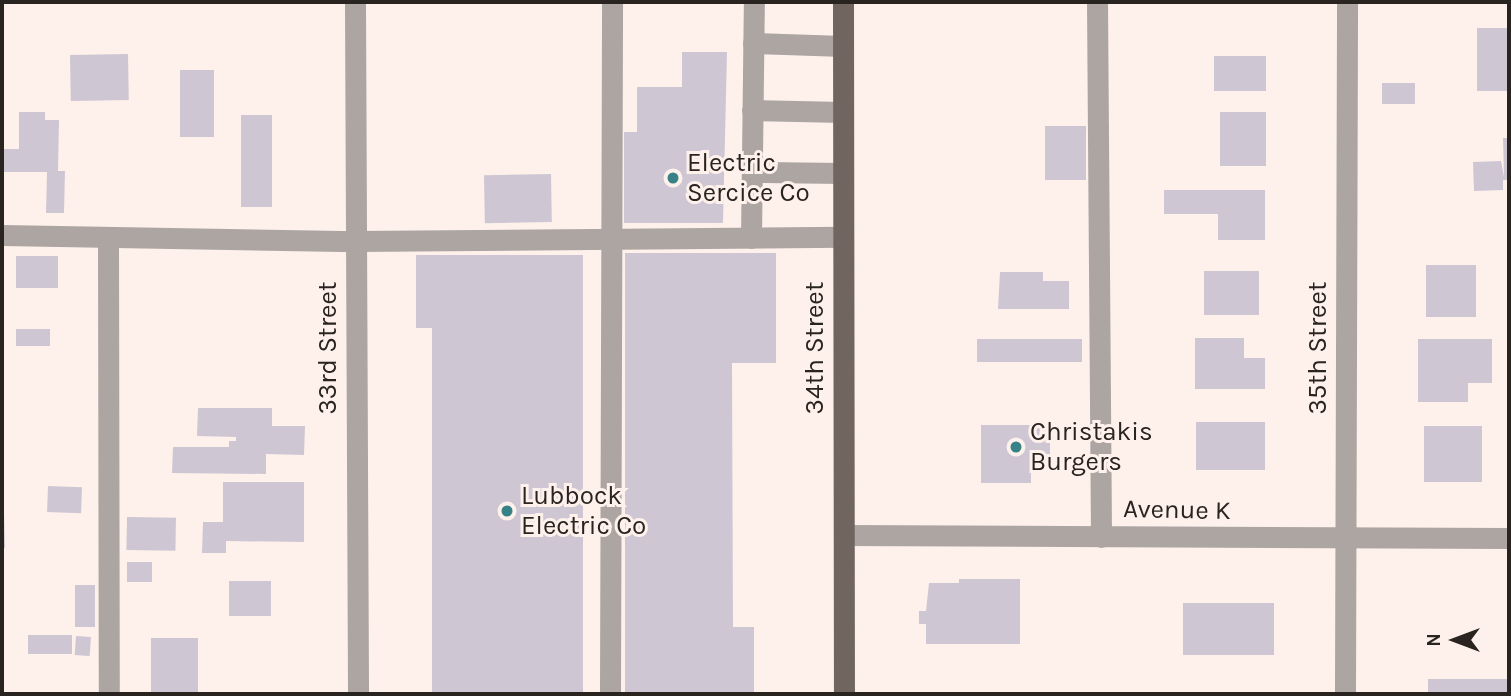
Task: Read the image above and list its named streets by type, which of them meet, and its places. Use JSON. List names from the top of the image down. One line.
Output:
{"streets":{"main road":["34th Street"],"street":["33rd Street","35th Street","Avenue K"]},"crossings":[["34th Street","Avenue K"],["35th Street","Avenue K"]],"places":["Electric Sercice Co","Christakis Burgers","Lubbock Electric Co"],"north":"left"}
